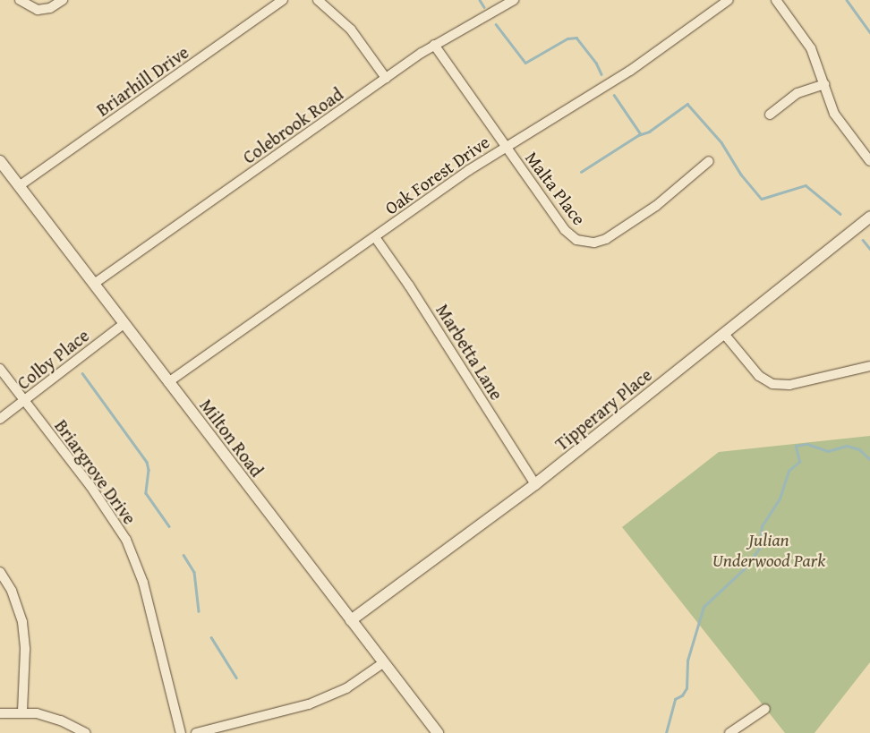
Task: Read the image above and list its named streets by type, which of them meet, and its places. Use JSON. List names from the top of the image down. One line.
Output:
{"streets":{"street":["Briarhill Drive","Colebrook Road","Oak Forest Drive","Malta Place","Marbetta Lane","Colby Place","Tipperary Place","Milton Road","Briargrove Drive"]},"crossings":[["Briarhill Drive","Milton Road"],["Colebrook Road","Malta Place"],["Colebrook Road","Milton Road"],["Oak Forest Drive","Malta Place"],["Oak Forest Drive","Marbetta Lane"],["Oak Forest Drive","Milton Road"],["Marbetta Lane","Tipperary Place"],["Colby Place","Milton Road"],["Colby Place","Briargrove Drive"],["Tipperary Place","Milton Road"]],"parks":["Julian Underwood Park"]}
